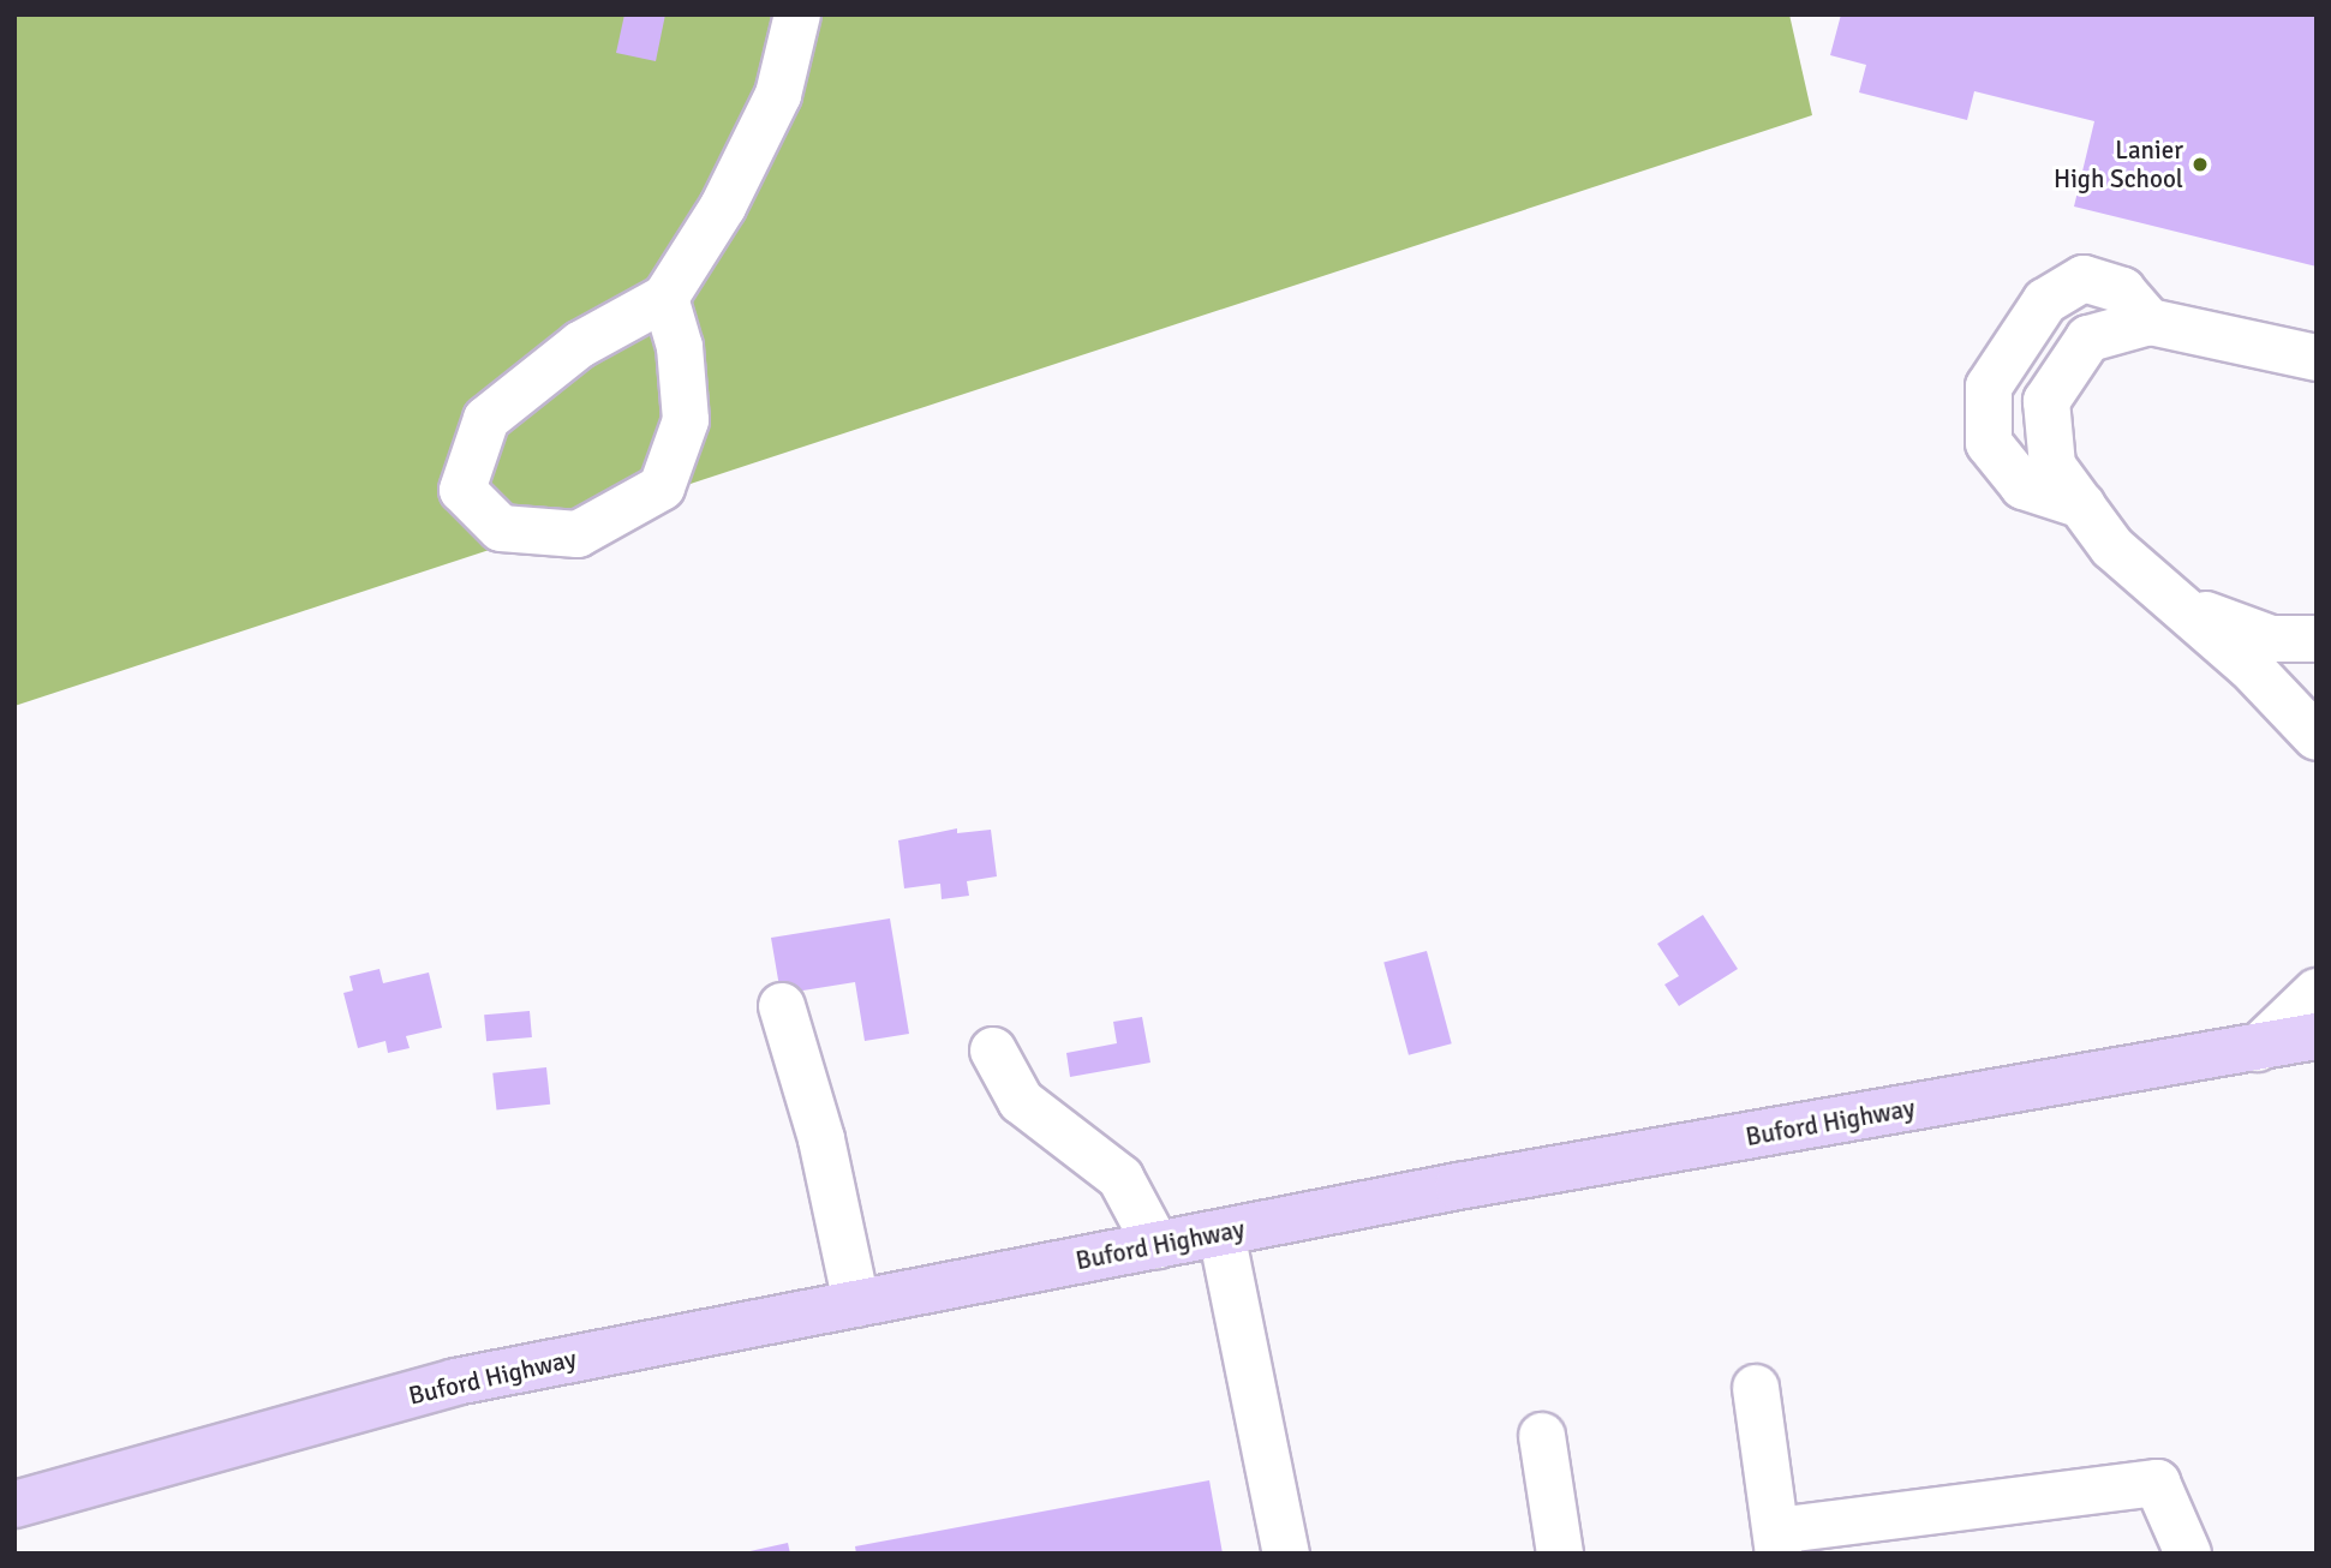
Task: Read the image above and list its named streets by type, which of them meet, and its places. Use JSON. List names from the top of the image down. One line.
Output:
{"streets":{"main road":["Buford Highway"]},"places":["Lanier High School"]}
